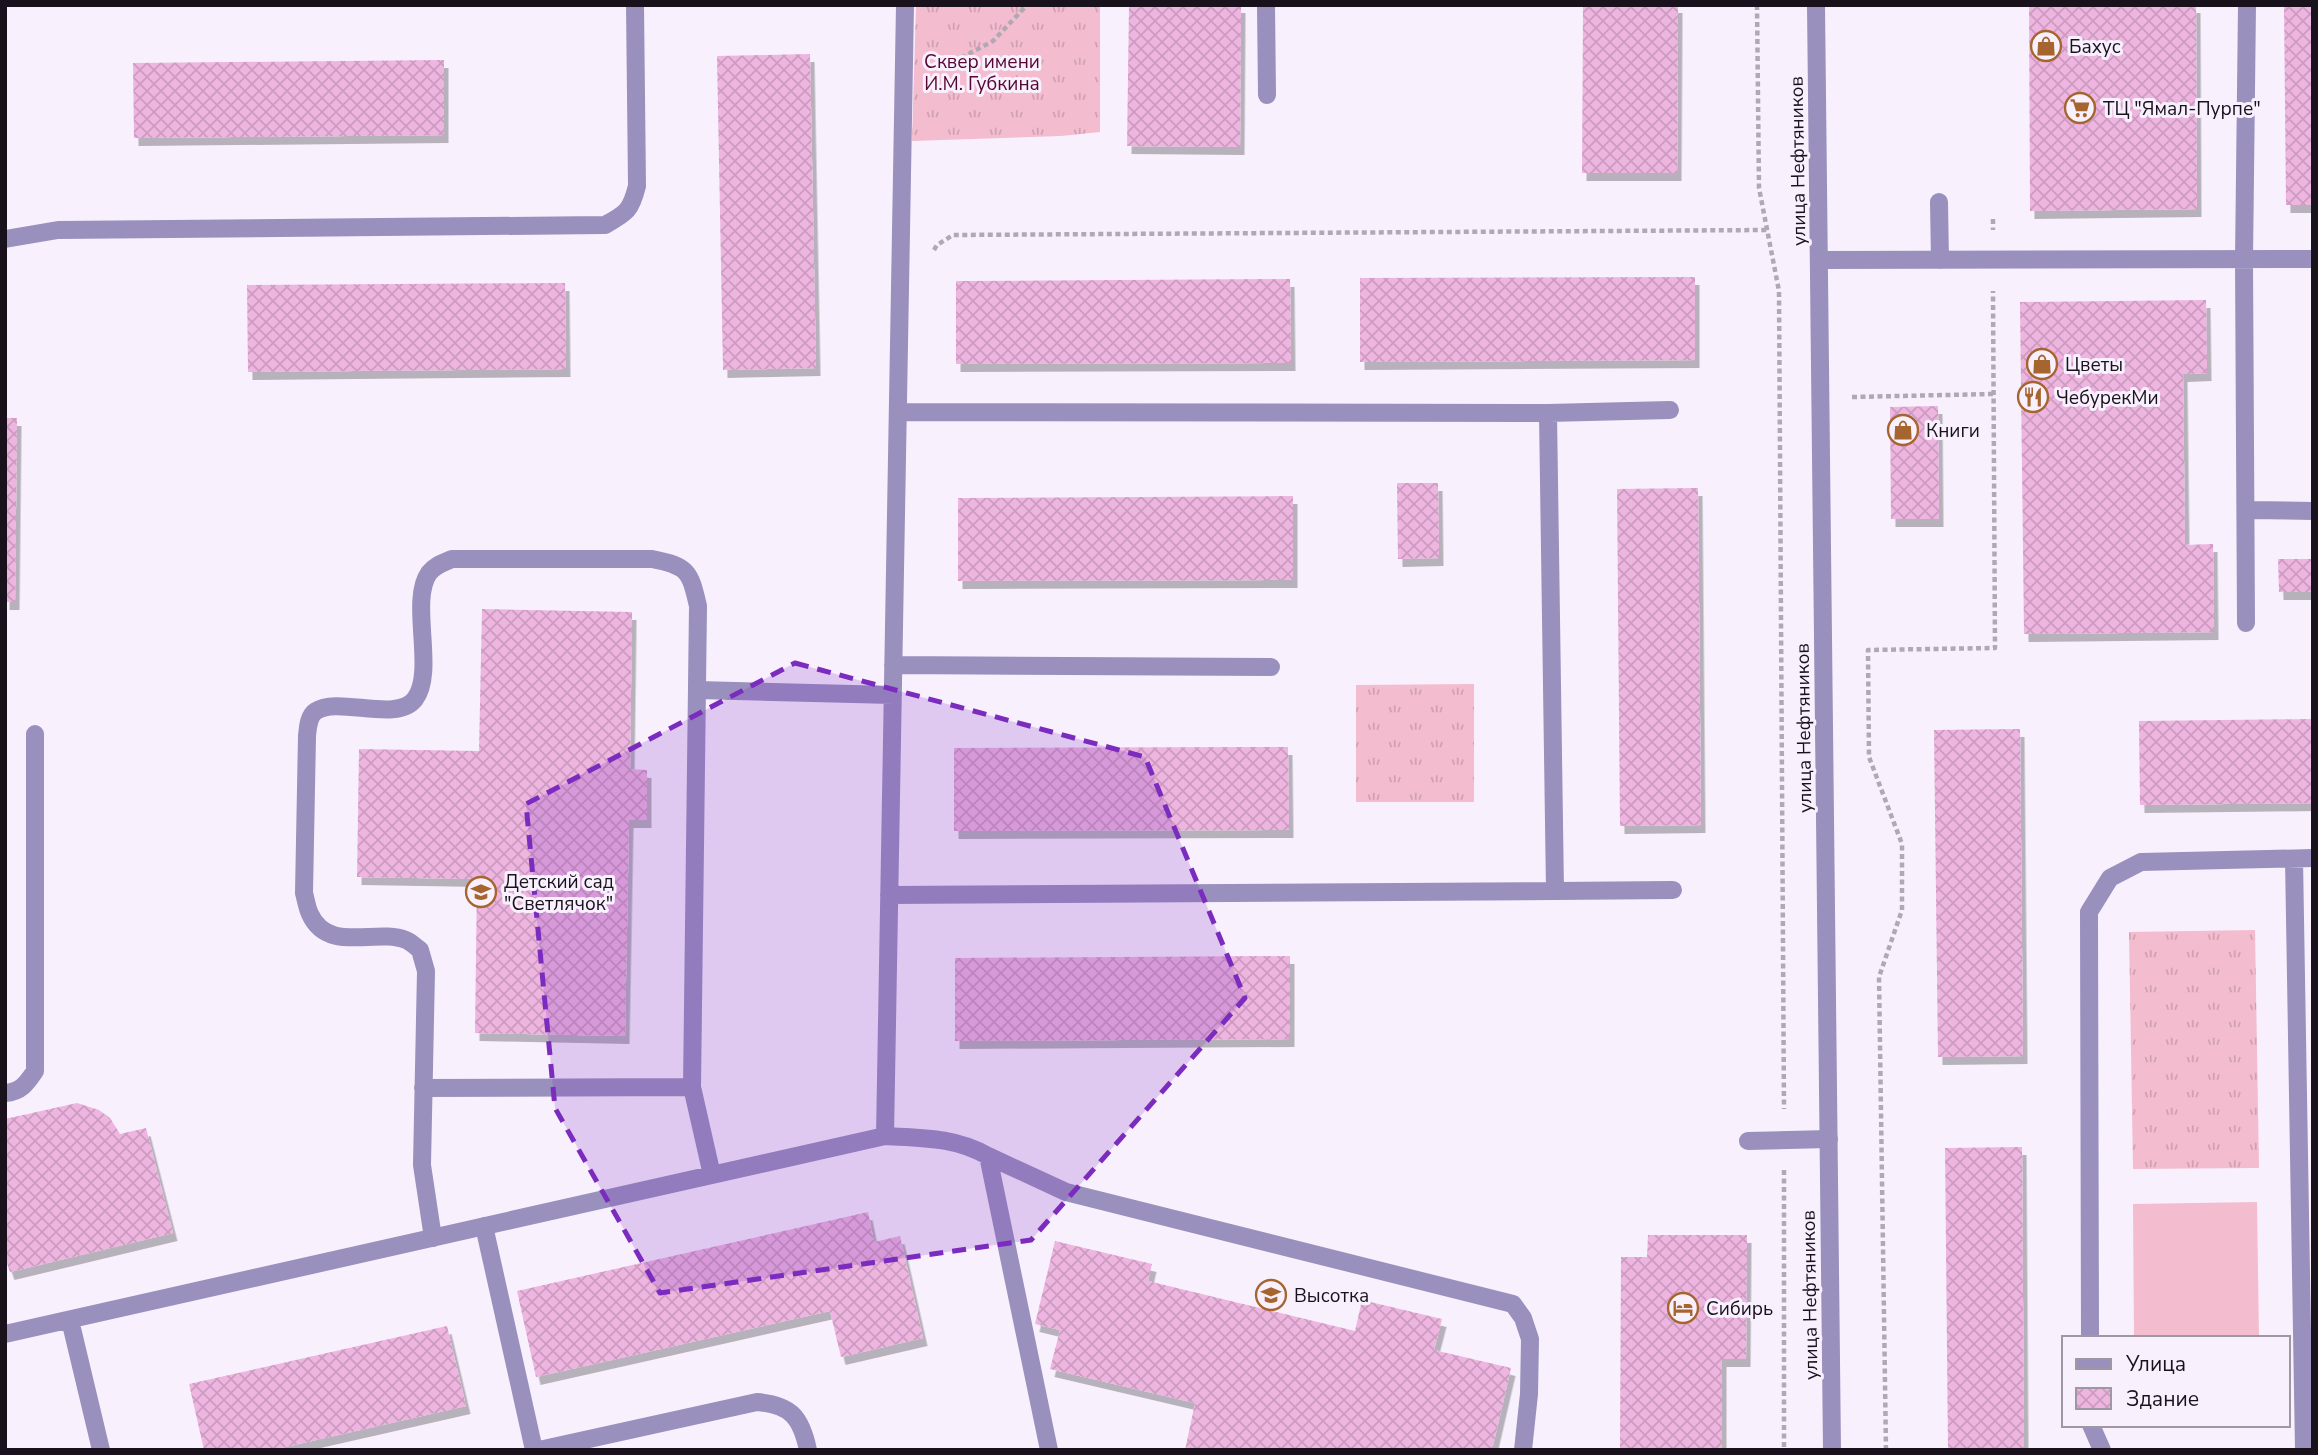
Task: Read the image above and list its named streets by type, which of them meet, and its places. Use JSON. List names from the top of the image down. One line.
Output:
{"streets":{"street":["улица Нефтяников"]},"parks":["Сквер имени И.М. Губкина"],"places":{"shop":["Бахус","Цветы","Книги"],"supermarket":["ТЦ \"Ямал-Пурпе\""],"restaurant":["ЧебурекМи"],"school or university":["Детский сад \"Светлячок\"","Высотка"],"hotel":["Сибирь"]},"legend":["Улица","Здание"]}
